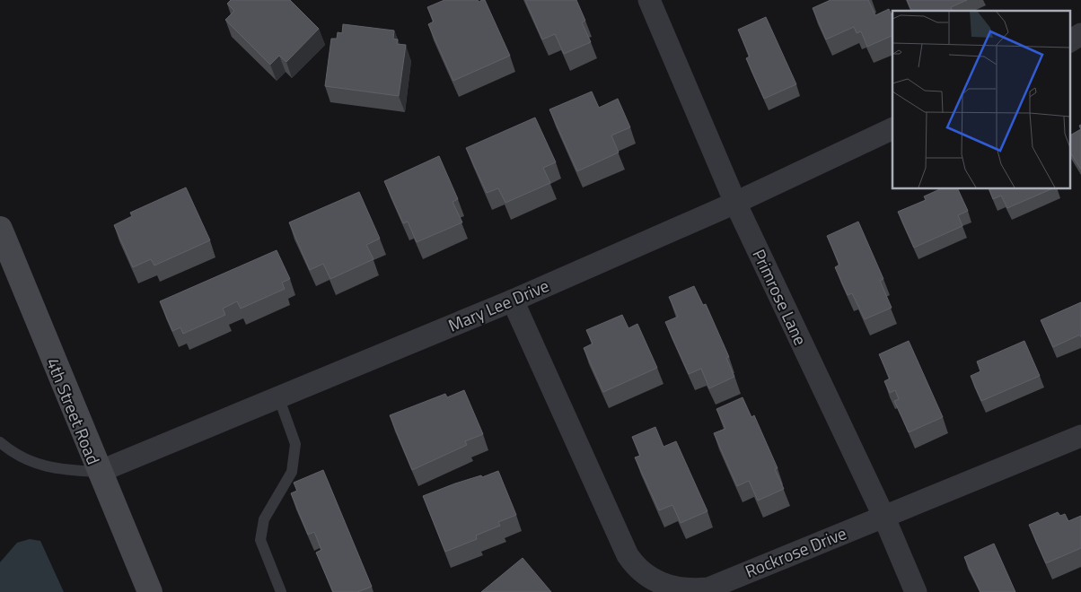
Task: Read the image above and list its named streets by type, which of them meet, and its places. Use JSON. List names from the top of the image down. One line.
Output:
{"streets":{"street":["Primrose Lane","Mary Lee Drive","4th Street Road","Rockrose Drive"]},"crossings":[["Primrose Lane","Mary Lee Drive"],["Primrose Lane","Rockrose Drive"],["Mary Lee Drive","4th Street Road"],["Mary Lee Drive","Rockrose Drive"]]}
